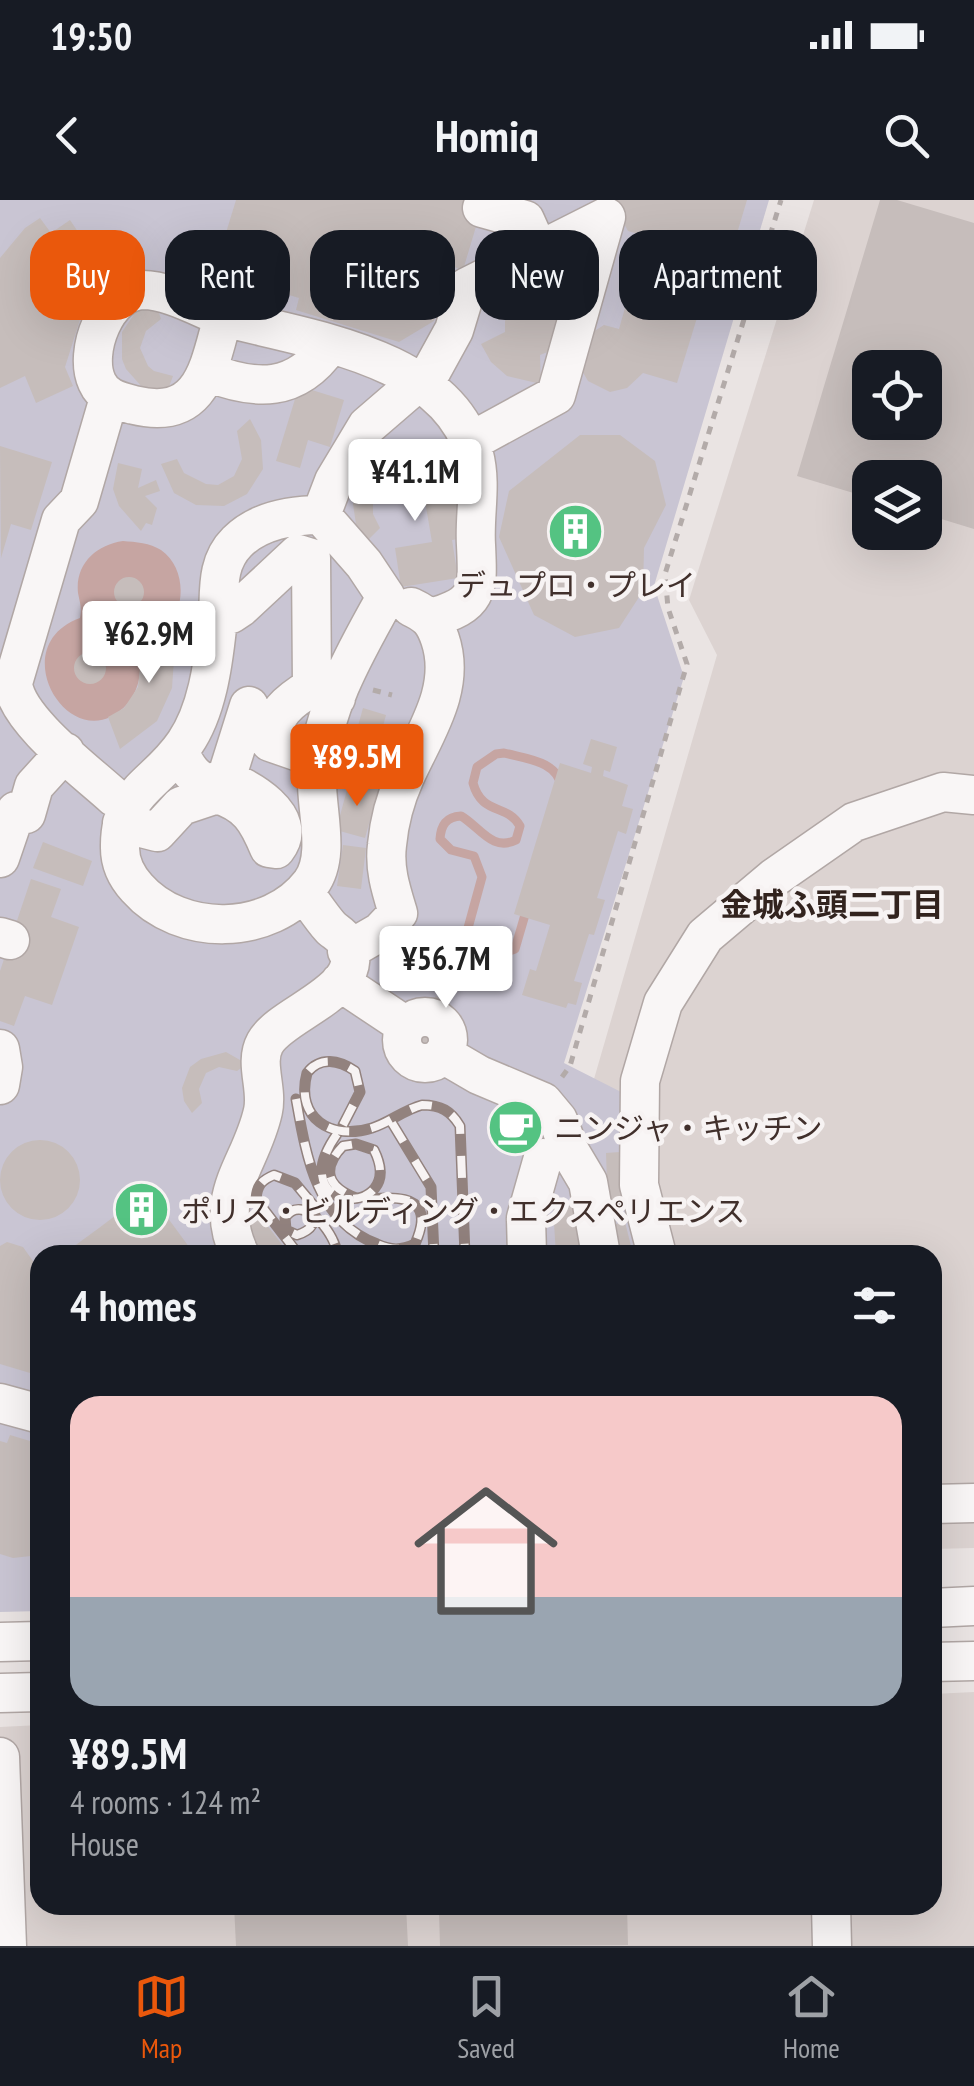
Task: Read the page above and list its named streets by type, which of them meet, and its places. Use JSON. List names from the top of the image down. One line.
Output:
{"districts":["金城ふ頭二丁目"],"places":{"building":["デュプロ・プレイ","ポリス・ビルディング・エクスペリエンス"],"cafe":["ニンジャ・キッチン"]},"page":{"status":"19:50","header":"Homiq","chip":["Buy","Rent","Filters","New","Apartment"],"price":["¥41.1M","¥62.9M","¥89.5M","¥56.7M"],"heading":"4 homes","list":[{"name":"¥89.5M","note":"4 rooms · 124 m² · House"}],"tabs":["Map","Saved","Home"]}}
